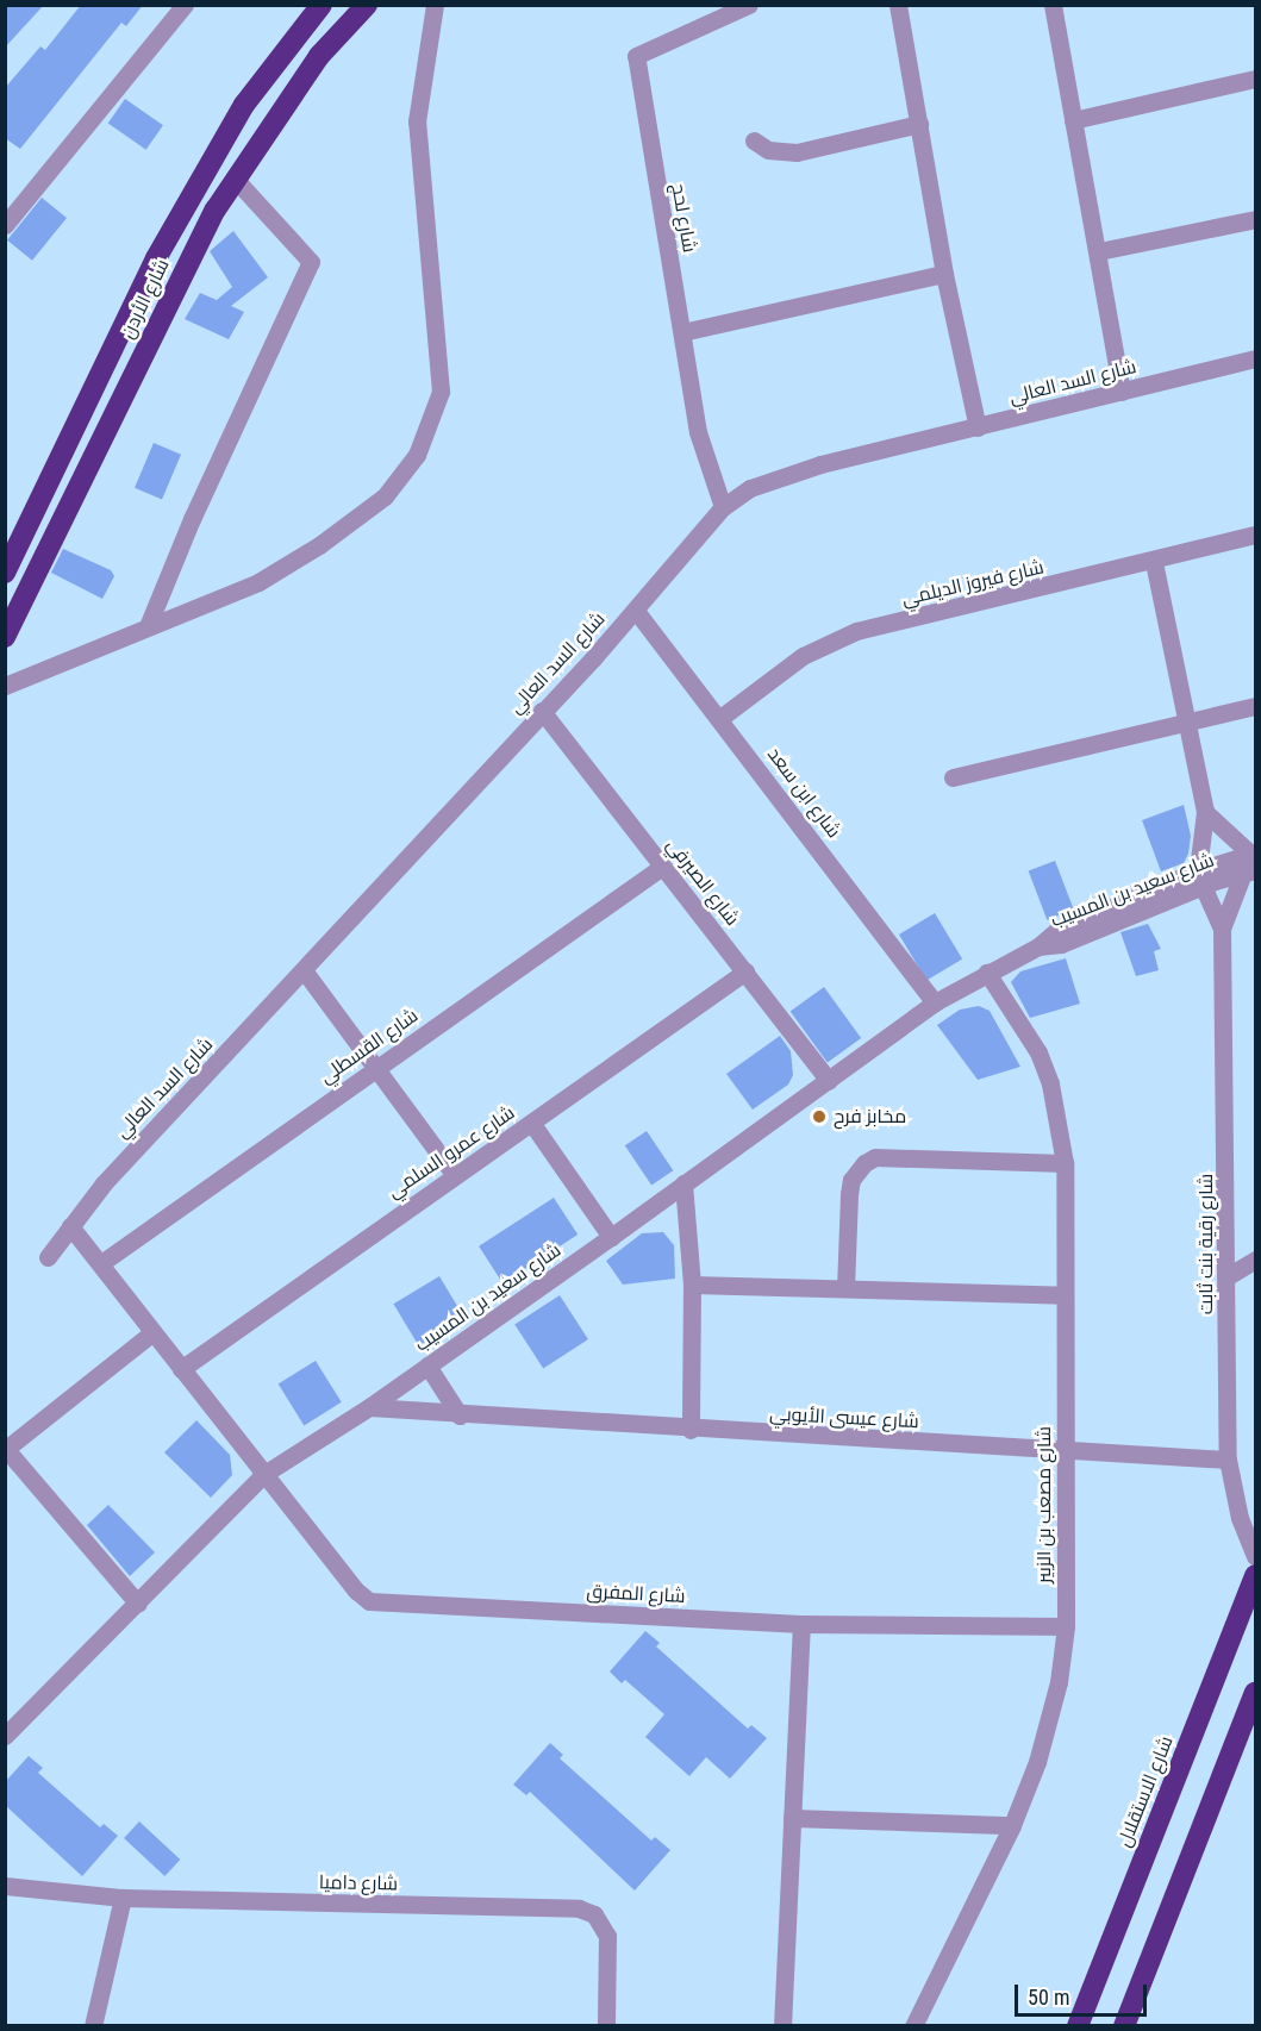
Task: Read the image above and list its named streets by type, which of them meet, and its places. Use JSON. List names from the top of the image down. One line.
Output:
{"streets":{"highway":["شارع الأردن","شارع الاستقلال"],"street":["شارع لحج","شارع السد العالي","شارع فيروز الديلمي","شارع ابن سعد","شارع الصيرفي","شارع سعيد بن المسيب","شارع القسطلي","شارع عمرو السلمي","شارع رقية بنت ثابت","شارع عيسى الأيوبي","شارع مصعب بن الزبير","شارع المفرق","شارع داميا"]},"crossings":[["شارع لحج","شارع السد العالي"],["شارع السد العالي","شارع ابن سعد"],["شارع السد العالي","شارع الصيرفي"],["شارع السد العالي","شارع المفرق"],["شارع فيروز الديلمي","شارع ابن سعد"],["شارع ابن سعد","شارع سعيد بن المسيب"],["شارع الصيرفي","شارع سعيد بن المسيب"],["شارع الصيرفي","شارع القسطلي"],["شارع الصيرفي","شارع عمرو السلمي"],["شارع سعيد بن المسيب","شارع رقية بنت ثابت"],["شارع سعيد بن المسيب","شارع عيسى الأيوبي"],["شارع سعيد بن المسيب","شارع مصعب بن الزبير"],["شارع سعيد بن المسيب","شارع المفرق"],["شارع القسطلي","شارع المفرق"],["شارع عمرو السلمي","شارع المفرق"],["شارع رقية بنت ثابت","شارع عيسى الأيوبي"],["شارع عيسى الأيوبي","شارع مصعب بن الزبير"],["شارع مصعب بن الزبير","شارع المفرق"]],"places":["مخابز فرح"],"scale_bar":"50 m"}
